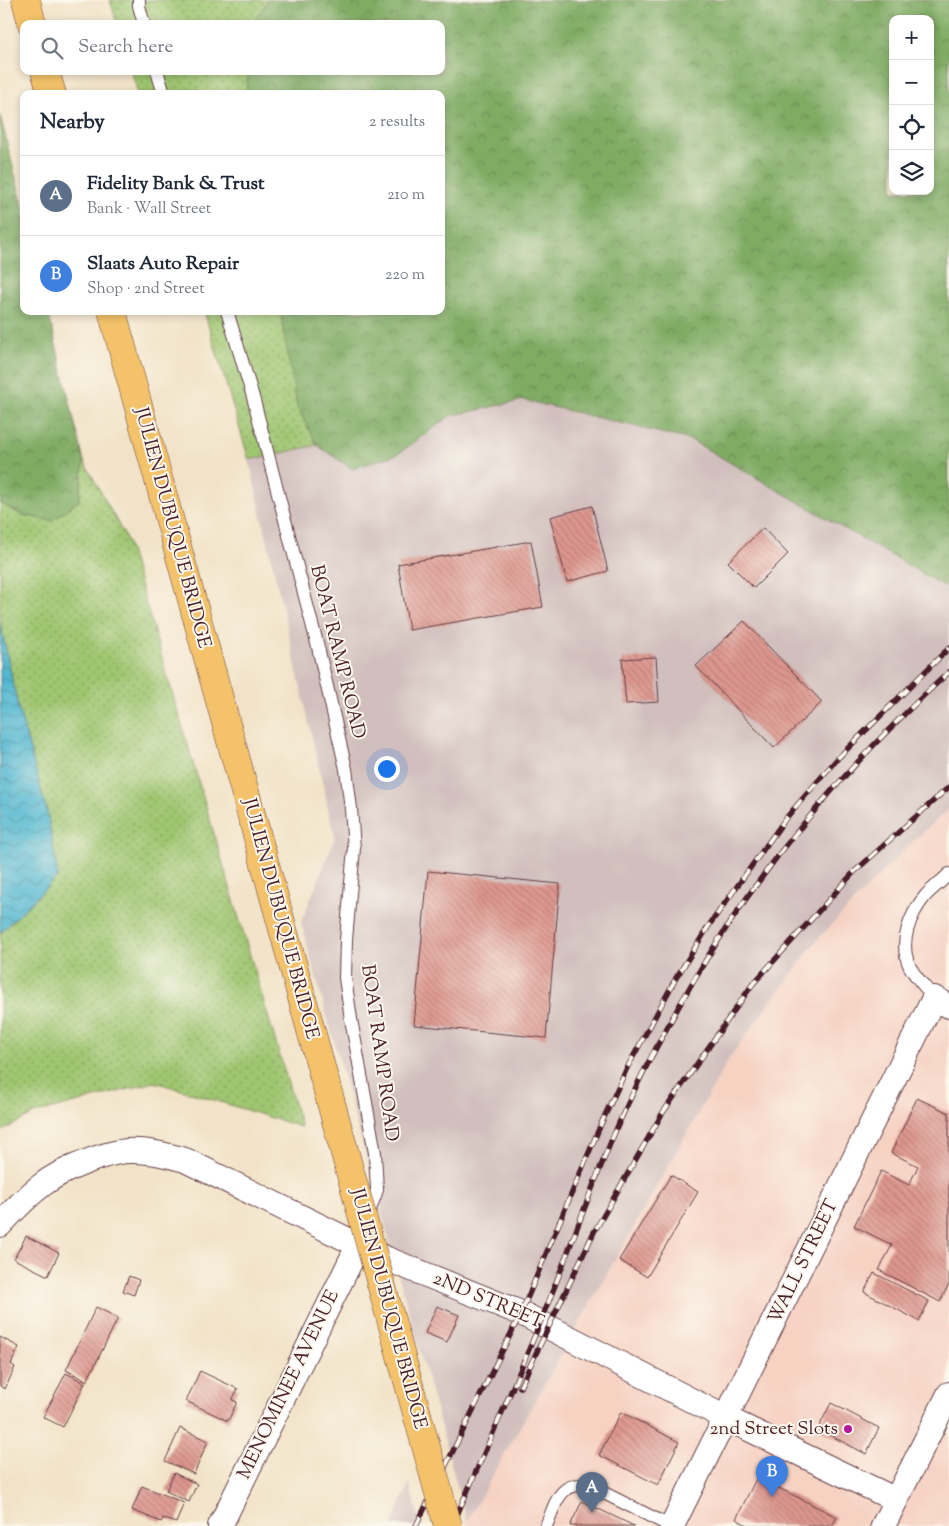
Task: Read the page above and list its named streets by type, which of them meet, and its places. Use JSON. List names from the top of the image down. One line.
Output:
{"streets":{"highway":["JULIEN DUBUQUE BRIDGE"],"street":["WALL STREET","2ND STREET","MENOMINEE AVENUE"],"lane":["BOAT RAMP ROAD"]},"crossings":[["BOAT RAMP ROAD","2ND STREET"],["BOAT RAMP ROAD","MENOMINEE AVENUE"],["WALL STREET","2ND STREET"],["2ND STREET","MENOMINEE AVENUE"]],"places":["2nd Street Slots"],"page":{"map_buttons":["+","−"],"search":"Search here","heading":["Nearby","2 results"],"list":[{"mark":"A","name":"Fidelity Bank & Trust","note":"Bank · Wall Street","value":"210 m"},{"mark":"B","name":"Slaats Auto Repair","note":"Shop · 2nd Street","value":"220 m"}],"pins":["B","A"]}}
